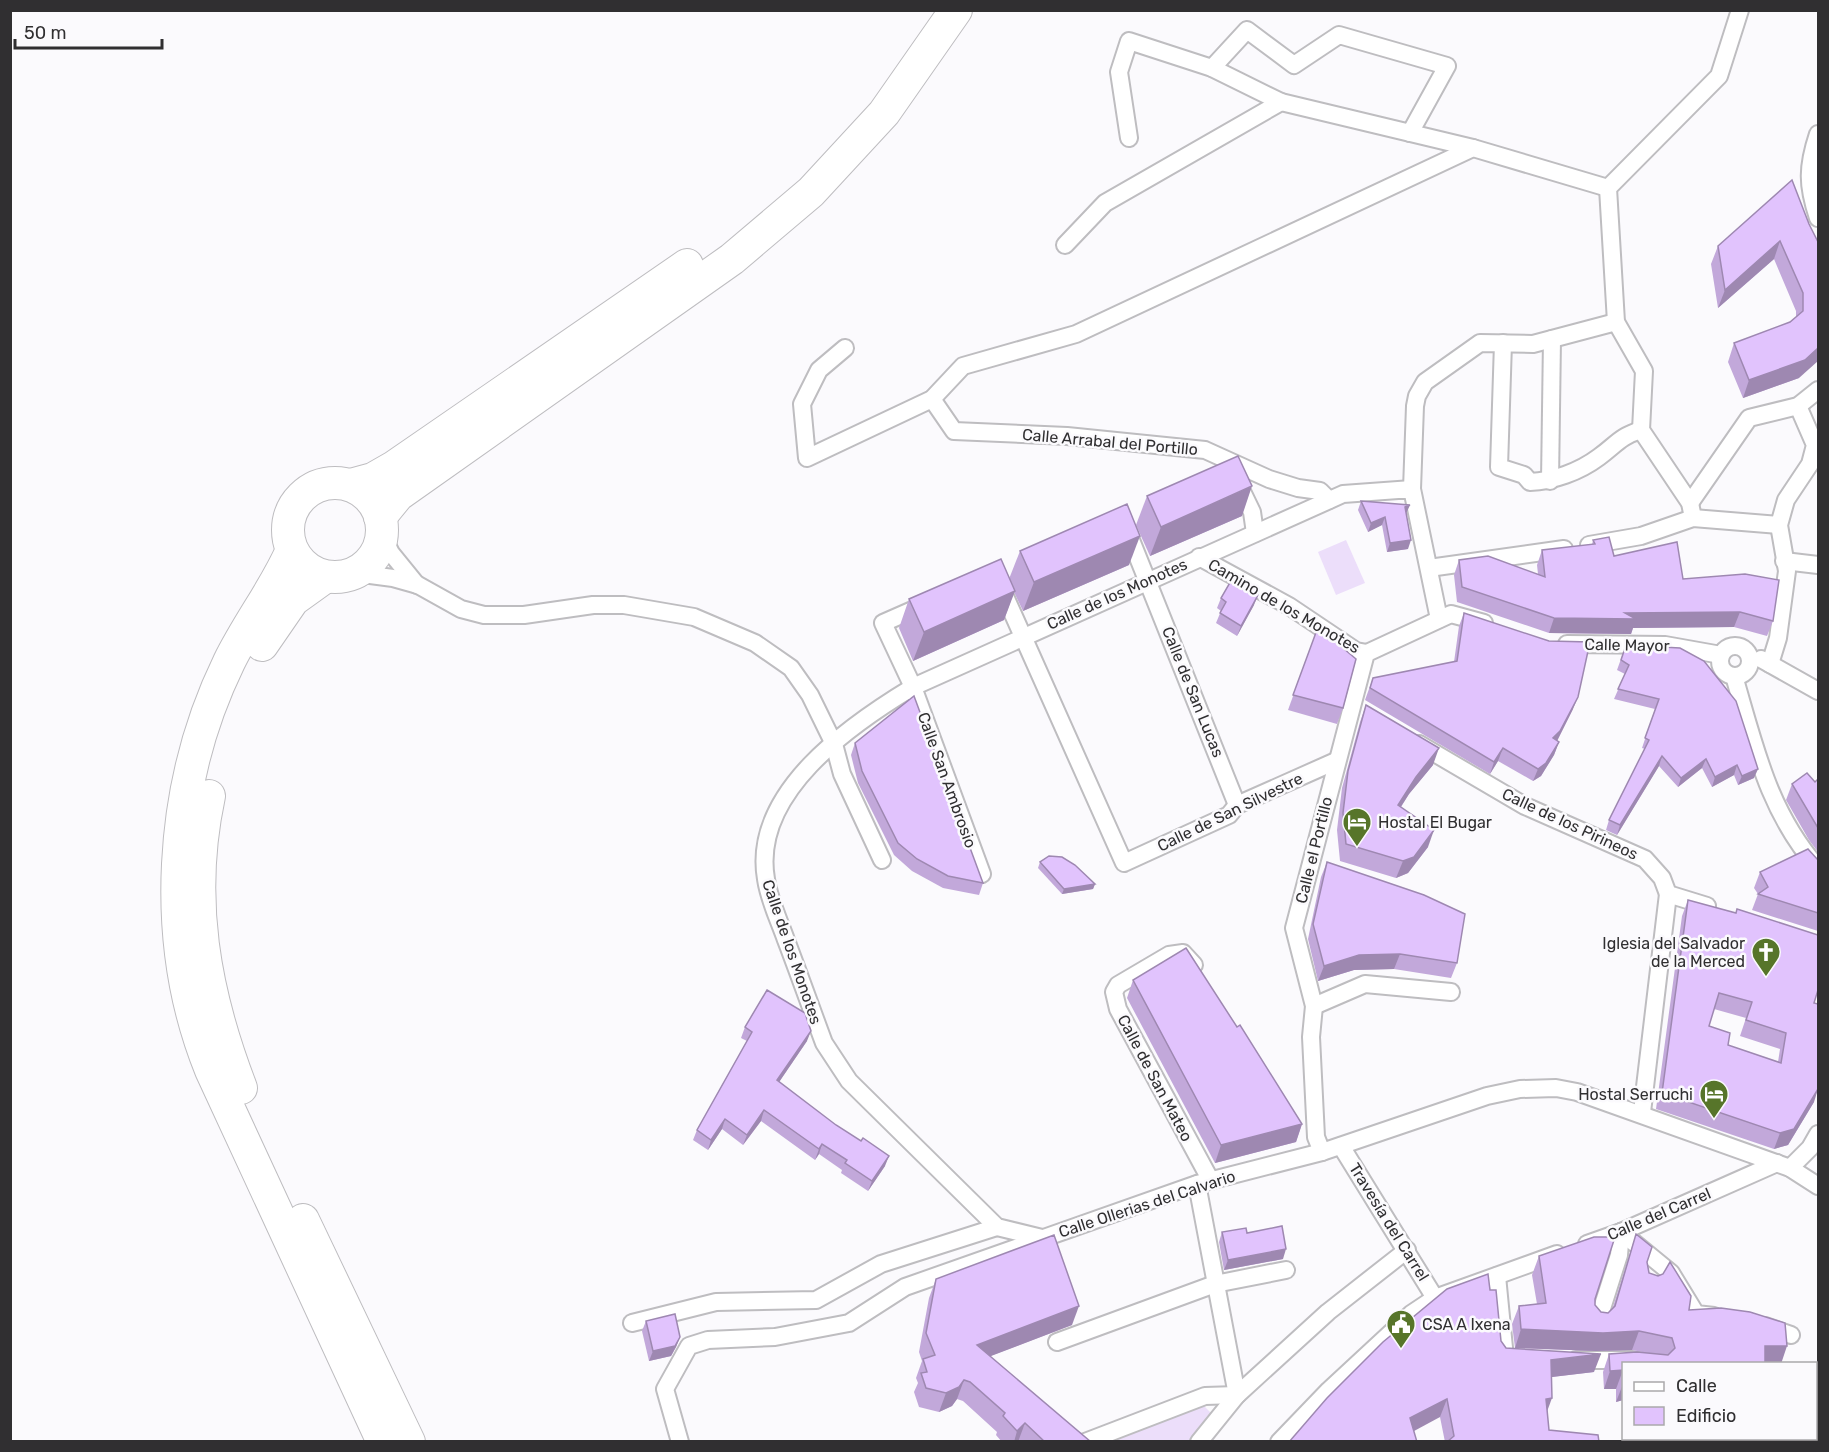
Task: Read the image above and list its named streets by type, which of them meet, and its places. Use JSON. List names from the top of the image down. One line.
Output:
{"streets":{"street":["Calle Arrabal del Portillo","Calle de los Monotes","Camino de los Monotes","Calle Mayor","Calle de San Lucas","Calle San Ambrosio","Calle de San Silvestre","Calle de los Pirineos","Calle el Portillo","Calle de San Mateo","Calle Ollerias del Calvario","Calle del Carrel","Travesía del Carrel"]},"crossings":[["Calle Arrabal del Portillo","Camino de los Monotes"],["Calle de los Monotes","Camino de los Monotes"],["Calle de los Monotes","Calle de San Lucas"],["Calle de los Monotes","Calle San Ambrosio"],["Calle de los Monotes","Calle de San Silvestre"],["Calle de los Monotes","Calle Ollerias del Calvario"],["Camino de los Monotes","Calle el Portillo"],["Calle de San Lucas","Calle de San Silvestre"],["Calle de San Silvestre","Calle el Portillo"],["Calle el Portillo","Calle Ollerias del Calvario"],["Calle de San Mateo","Calle Ollerias del Calvario"],["Calle Ollerias del Calvario","Calle del Carrel"],["Calle Ollerias del Calvario","Travesía del Carrel"],["Calle del Carrel","Travesía del Carrel"]],"places":{"hotel":["Hostal El Bugar","Hostal Serruchi"],"church":["Iglesia del Salvador de la Merced"],"public building":["CSA A Ixena"]},"legend":["Calle","Edificio"],"scale_bar":"50 m"}
